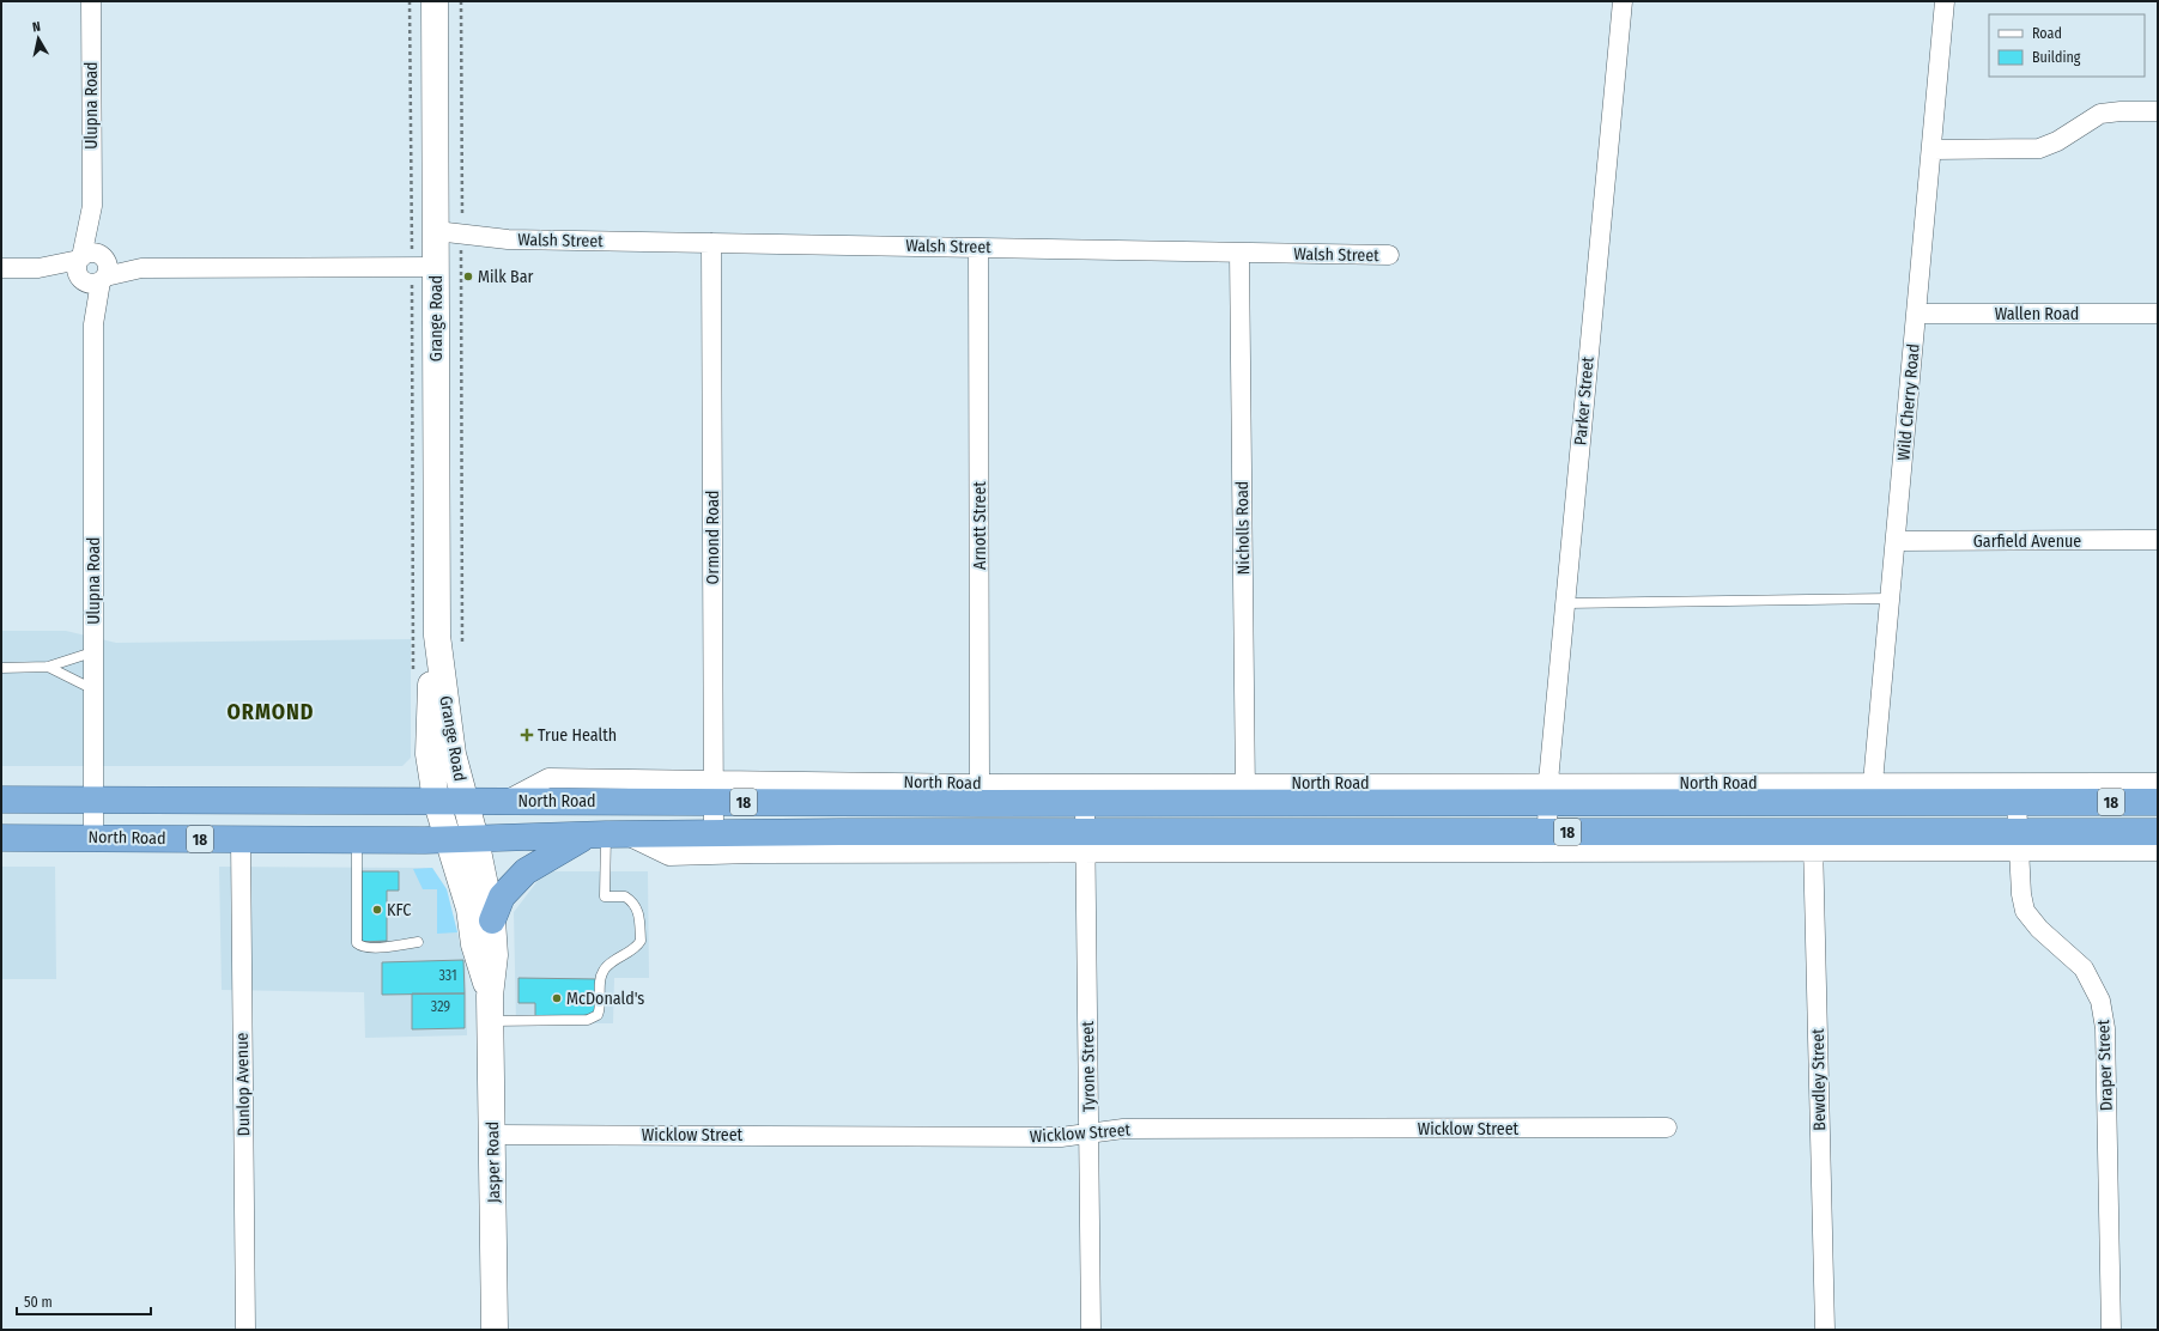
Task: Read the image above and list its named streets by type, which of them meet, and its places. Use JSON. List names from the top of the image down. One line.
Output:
{"streets":{"highway":["North Road","18"],"main road":["Grange Road","Jasper Road"],"street":["Ulupna Road","Walsh Street","Wallen Road","Parker Street","Wild Cherry Road","Arnott Street","Nicholls Road","Ormond Road","Garfield Avenue","Draper Street","Tyrone Street","Bewdley Street","Dunlop Avenue","Wicklow Street"]},"crossings":[["Ulupna Road","Walsh Street"],["Ulupna Road","North Road"],["Walsh Street","Grange Road"],["Walsh Street","Arnott Street"],["Walsh Street","Nicholls Road"],["Walsh Street","Ormond Road"],["Wallen Road","Wild Cherry Road"],["Grange Road","North Road"],["Grange Road","Jasper Road"],["Parker Street","North Road"],["Wild Cherry Road","Garfield Avenue"],["Wild Cherry Road","North Road"],["Arnott Street","North Road"],["Nicholls Road","North Road"],["Ormond Road","North Road"],["North Road","Draper Street"],["North Road","Tyrone Street"],["North Road","Bewdley Street"],["North Road","Dunlop Avenue"],["North Road","Jasper Road"],["Tyrone Street","Wicklow Street"],["Wicklow Street","Jasper Road"]],"districts":["ORMOND"],"places":{"other":["Milk Bar","KFC","McDonald's"],"health":["True Health"]},"house_numbers":["331","329"],"legend":["Road","Building"],"scale_bar":"50 m","north":"top"}
